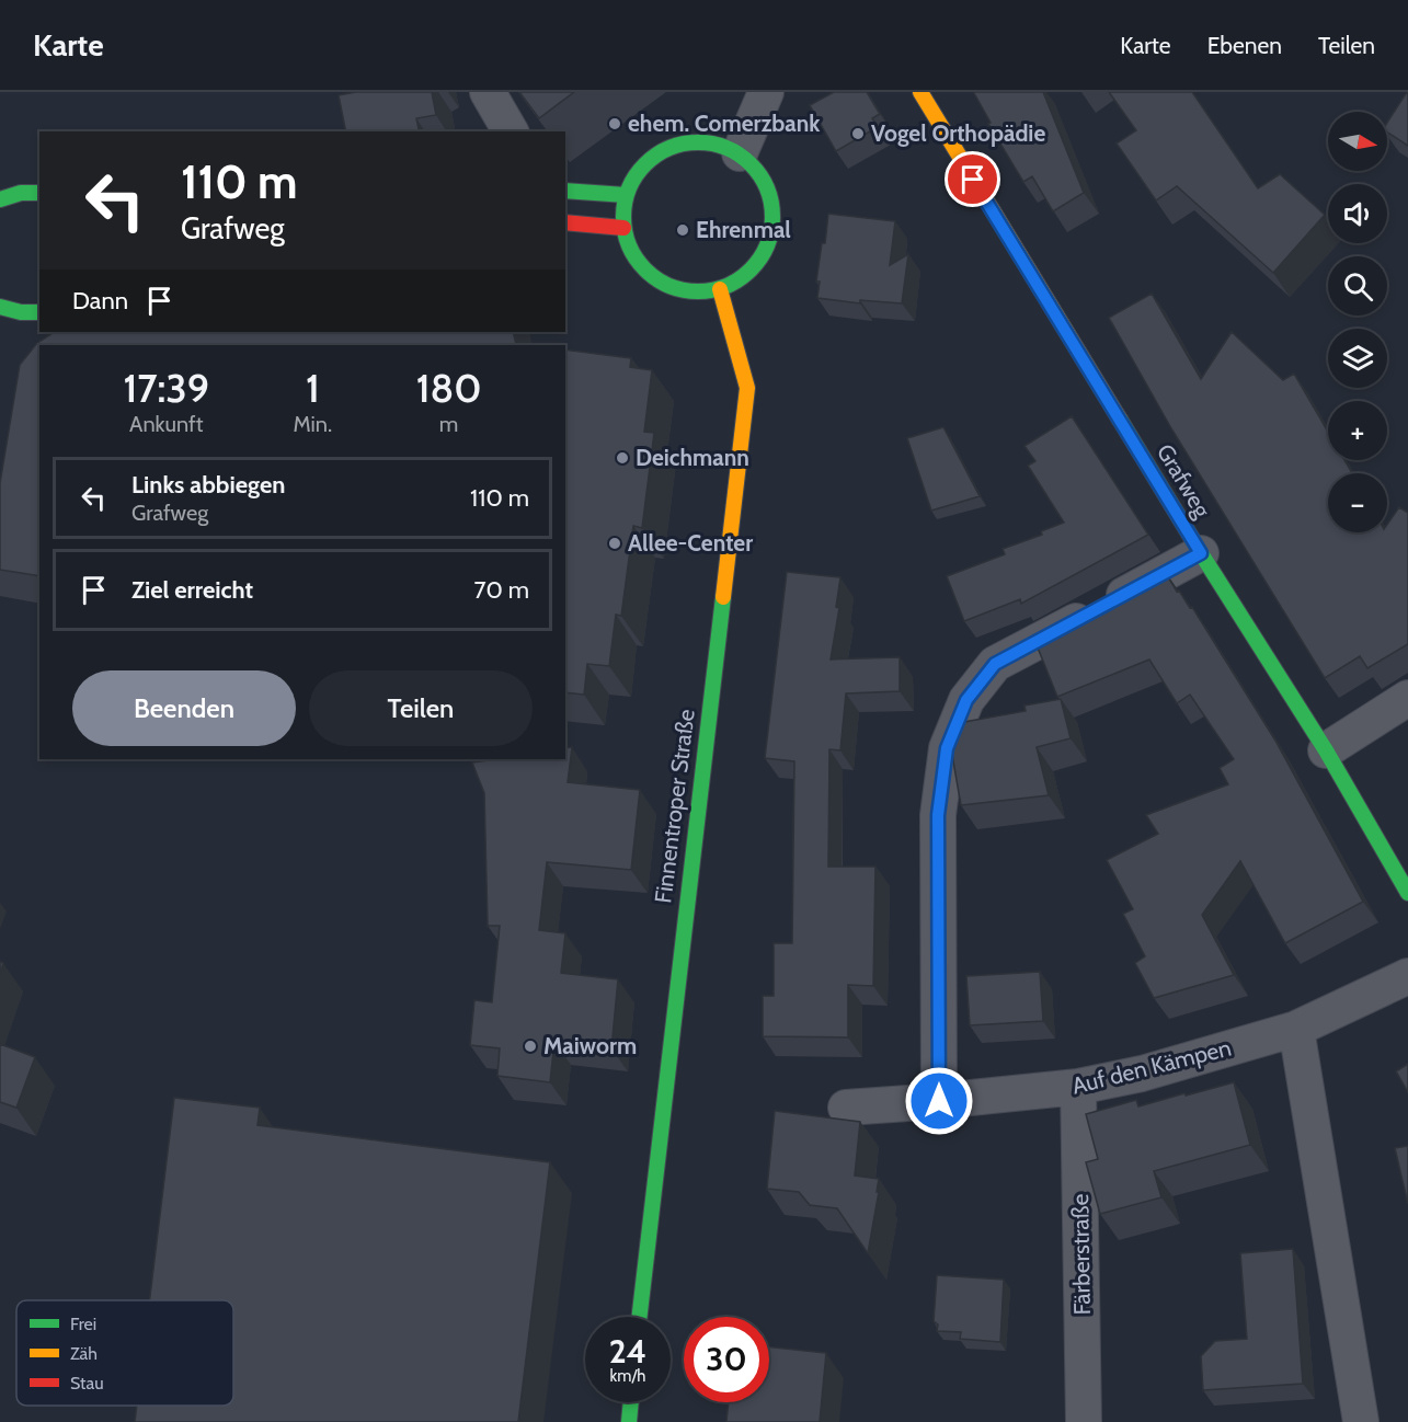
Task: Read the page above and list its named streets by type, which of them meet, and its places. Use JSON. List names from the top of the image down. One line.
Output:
{"streets":{"street":["Grafweg","Finnentroper Straße","Auf den Kämpen","Färberstraße"]},"crossings":[["Auf den Kämpen","Färberstraße"]],"places":["ehem. Comerzbank","Vogel Orthopädie","Ehrenmal","Deichmann","Allee-Center","Maiworm"],"legend":["Frei","Zäh","Stau"],"north":"right","page":{"header":"Karte","nav":["Karte","Ebenen","Teilen"],"map_buttons":["+","−"],"turn":["110 m","Grafweg"],"then":"Dann","eta":["17:39","Ankunft","1","Min.","180","m"],"list":[{"name":"Links abbiegen","note":"Grafweg","value":"110 m"},{"name":"Ziel erreicht","value":"70 m"}],"buttons":["Beenden","Teilen"],"speed":"24 km/h","limit":"30"}}
